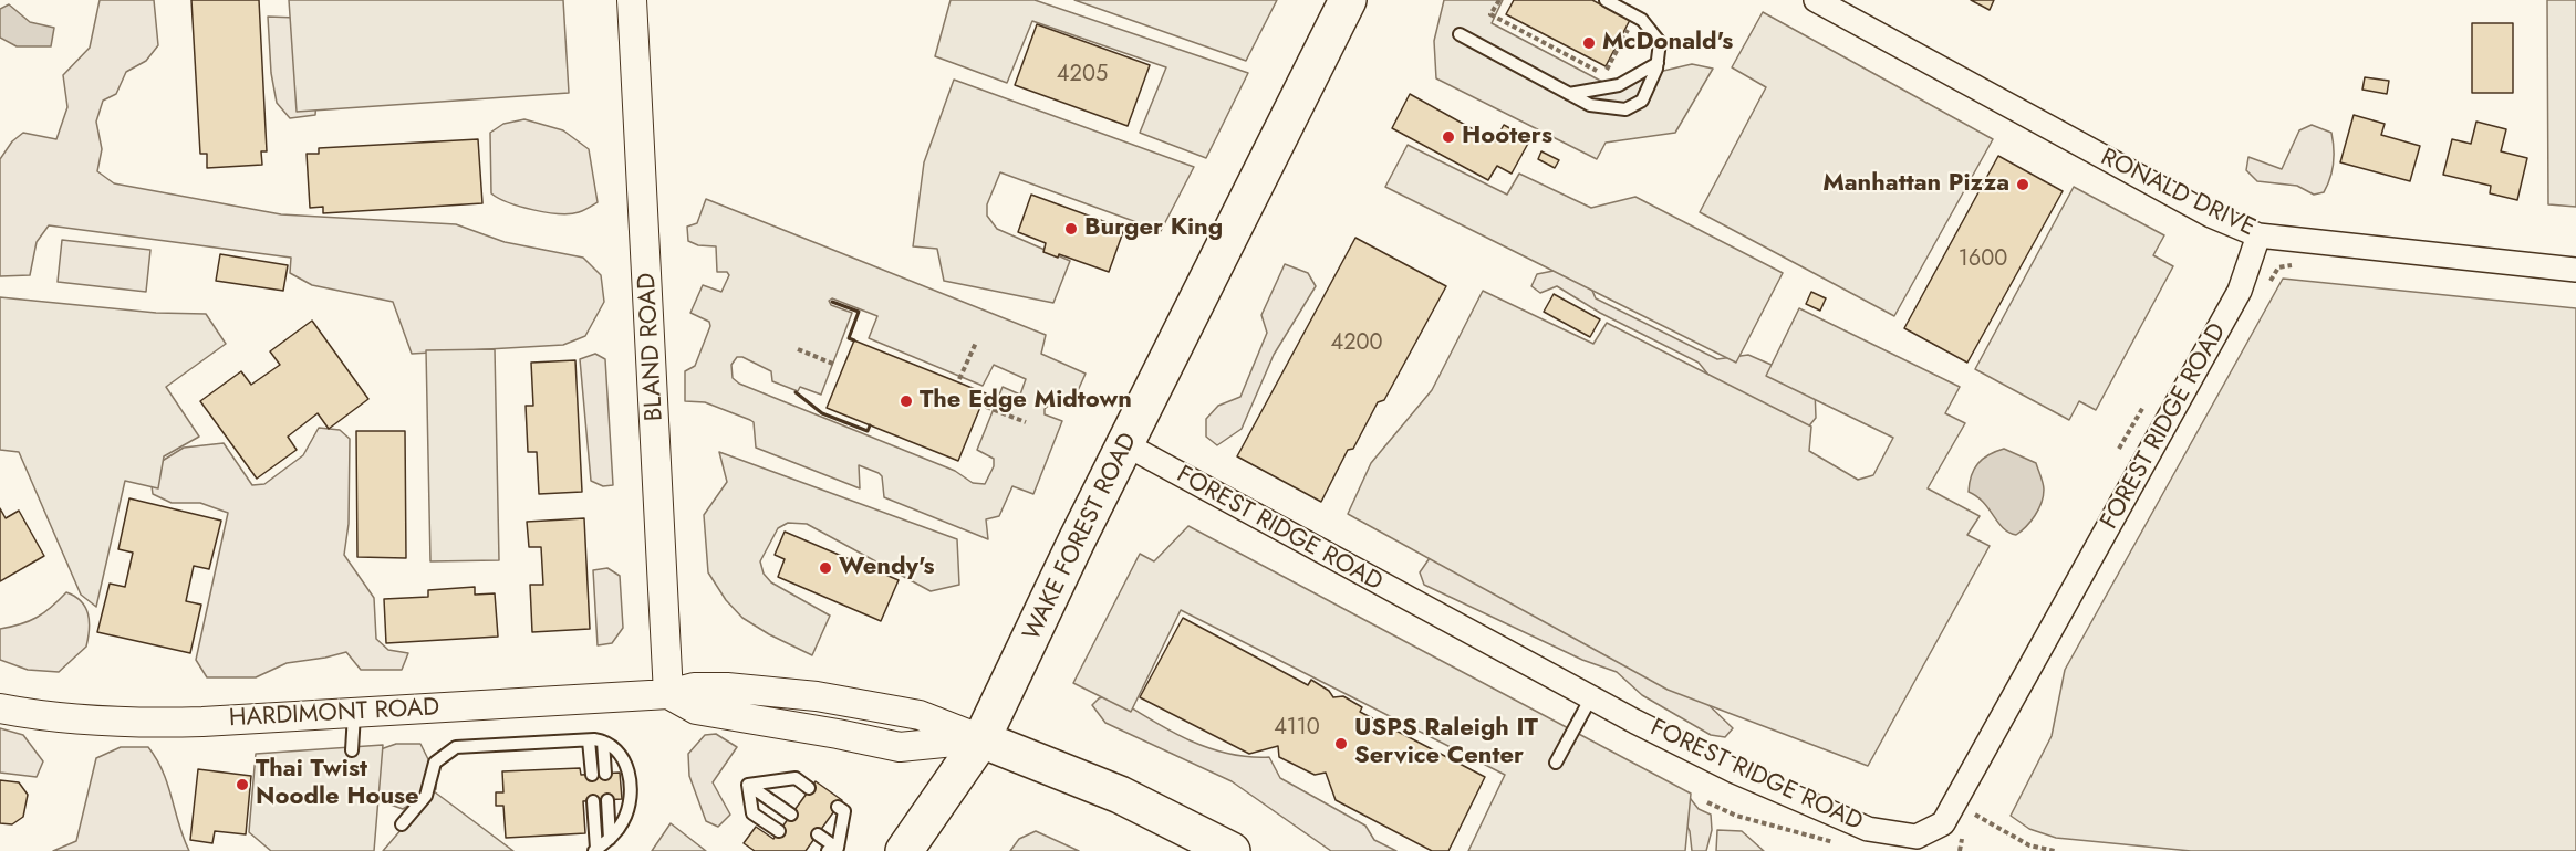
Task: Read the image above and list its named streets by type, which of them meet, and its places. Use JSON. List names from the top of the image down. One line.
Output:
{"streets":{"main road":["WAKE FOREST ROAD"],"street":["RONALD DRIVE","BLAND ROAD","FOREST RIDGE ROAD","HARDIMONT ROAD"]},"crossings":[["RONALD DRIVE","FOREST RIDGE ROAD"],["BLAND ROAD","HARDIMONT ROAD"],["FOREST RIDGE ROAD","WAKE FOREST ROAD"],["WAKE FOREST ROAD","HARDIMONT ROAD"]],"places":["McDonald's","Hooters","Manhattan Pizza","Burger King","The Edge Midtown","Wendy's","USPS Raleigh IT Service Center","Thai Twist Noodle House"],"house_numbers":["4205","1600","4200","4110"]}
